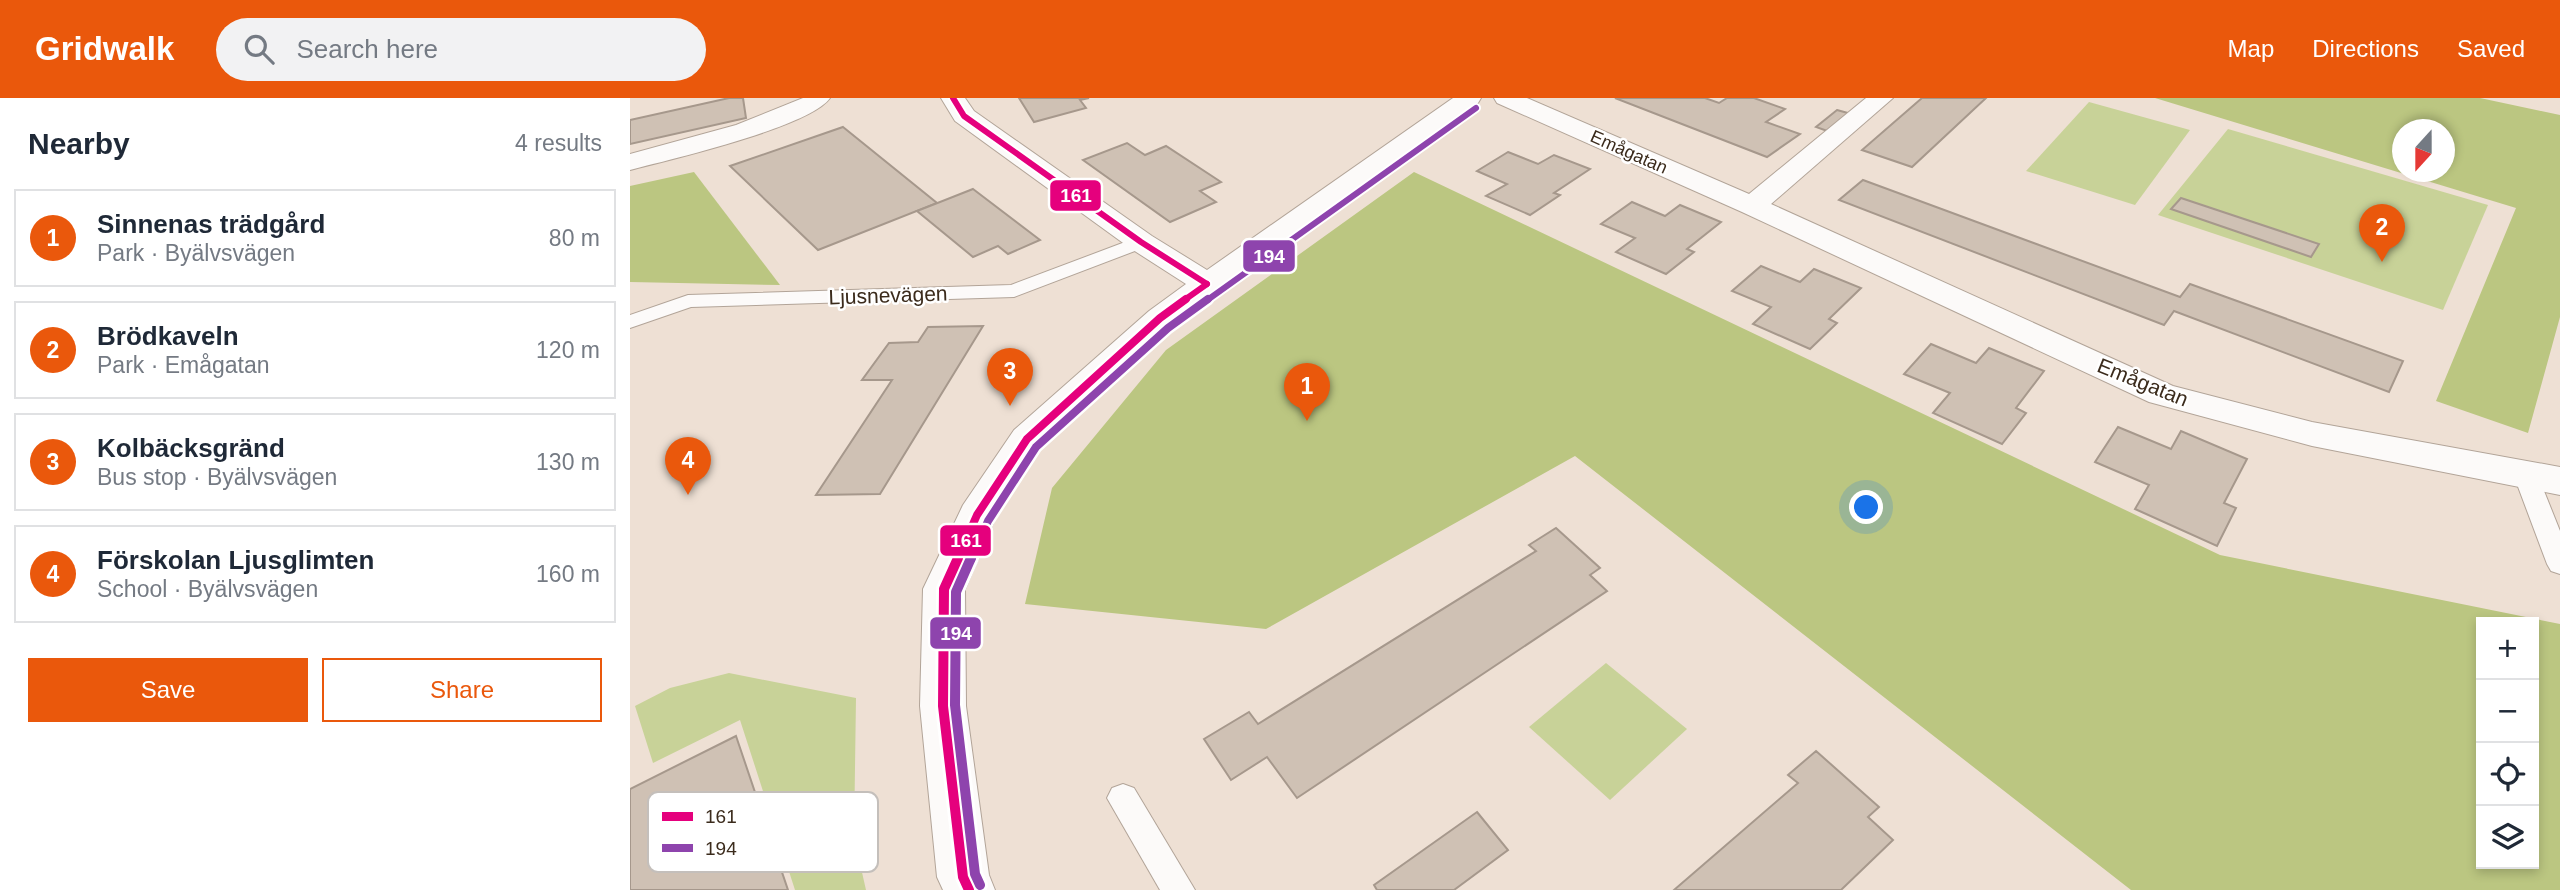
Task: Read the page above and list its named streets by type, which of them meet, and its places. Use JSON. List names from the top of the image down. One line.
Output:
{"streets":{"street":["Emågatan"],"lane":["Ljusnevägen"]},"lines":["transit line 161","transit line 194"],"legend":["161","194"],"north":"bottom","page":{"header":"Gridwalk","search":"Search here","nav":["Map","Directions","Saved"],"heading":["Nearby","4 results"],"list":[{"mark":"1","name":"Sinnenas trädgård","note":"Park · Byälvsvägen","value":"80 m"},{"mark":"2","name":"Brödkaveln","note":"Park · Emågatan","value":"120 m"},{"mark":"3","name":"Kolbäcksgränd","note":"Bus stop · Byälvsvägen","value":"130 m"},{"mark":"4","name":"Förskolan Ljusglimten","note":"School · Byälvsvägen","value":"160 m"}],"pins":["2","3","1","4"],"map_buttons":["+","−"],"buttons":["Save","Share"]}}
